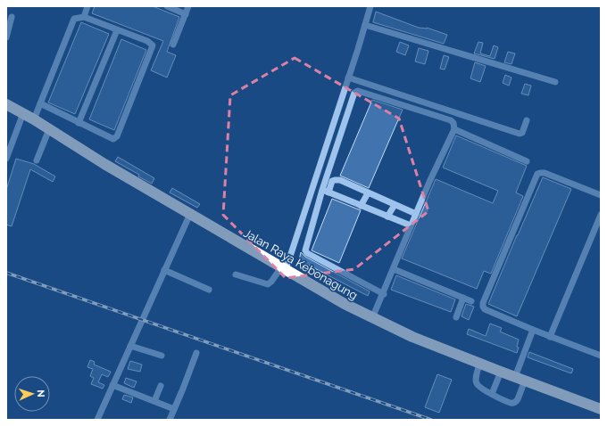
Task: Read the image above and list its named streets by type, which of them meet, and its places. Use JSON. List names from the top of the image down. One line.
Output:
{"streets":{"highway":["Jalan Raya Kebonagung"]},"north":"right"}
